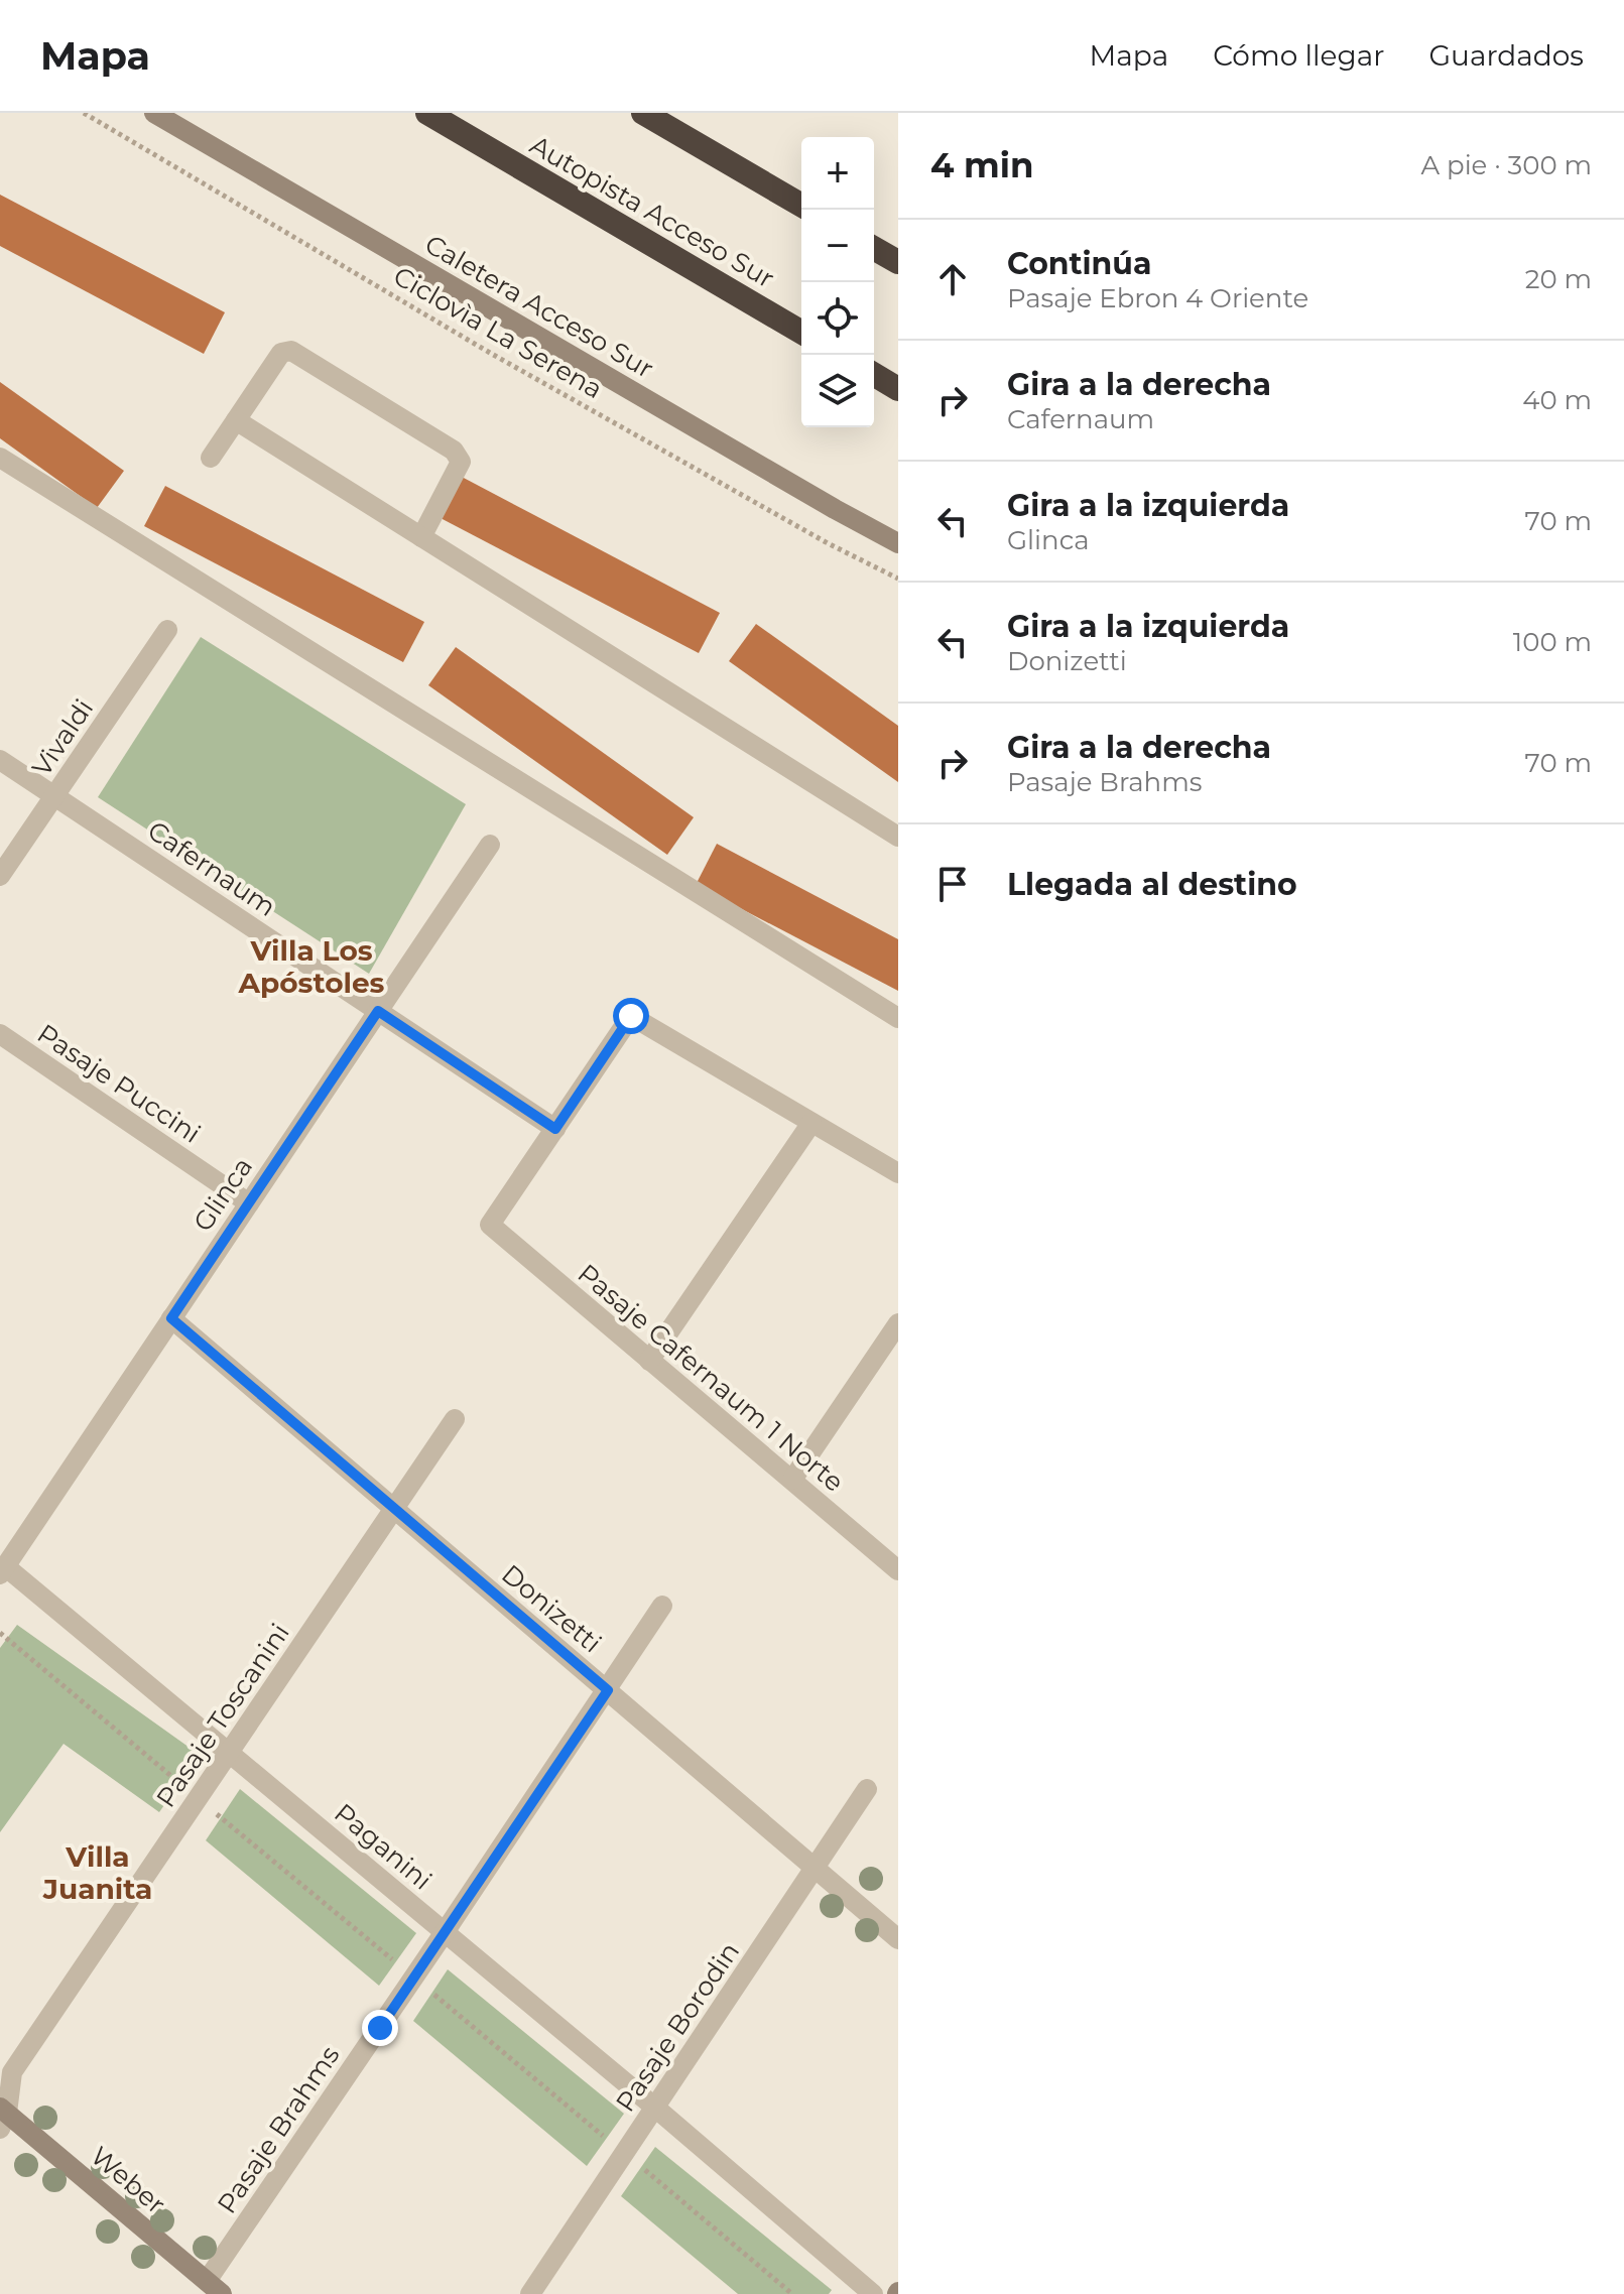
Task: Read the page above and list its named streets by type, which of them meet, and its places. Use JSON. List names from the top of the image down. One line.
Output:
{"streets":{"highway":["Autopista Acceso Sur"],"main road":["Caletera Acceso Sur","Weber"],"street":["Vivaldi","Cafernaum","Pasaje Puccini","Glinca","Pasaje Cafernaum 1 Norte","Donizetti","Pasaje Toscanini","Paganini","Pasaje Borodin","Pasaje Brahms"],"path":["Ciclovìa La Serena"]},"crossings":[["Vivaldi","Cafernaum"],["Cafernaum","Glinca"],["Cafernaum","Pasaje Cafernaum 1 Norte"],["Pasaje Puccini","Glinca"],["Glinca","Donizetti"],["Glinca","Paganini"],["Donizetti","Pasaje Toscanini"],["Donizetti","Pasaje Borodin"],["Donizetti","Pasaje Brahms"],["Pasaje Toscanini","Paganini"],["Pasaje Toscanini","Weber"],["Paganini","Pasaje Borodin"],["Paganini","Pasaje Brahms"],["Pasaje Brahms","Weber"]],"districts":["Villa Los Apóstoles","Villa Juanita"],"page":{"header":"Mapa","nav":["Mapa","Cómo llegar","Guardados"],"heading":["4 min","A pie · 300 m"],"map_buttons":["+","−"],"list":[["Continúa","Pasaje Ebron 4 Oriente","20 m"],["Gira a la derecha","Cafernaum","40 m"],["Gira a la izquierda","Glinca","70 m"],["Gira a la izquierda","Donizetti","100 m"],["Gira a la derecha","Pasaje Brahms","70 m"],"Llegada al destino"]}}
